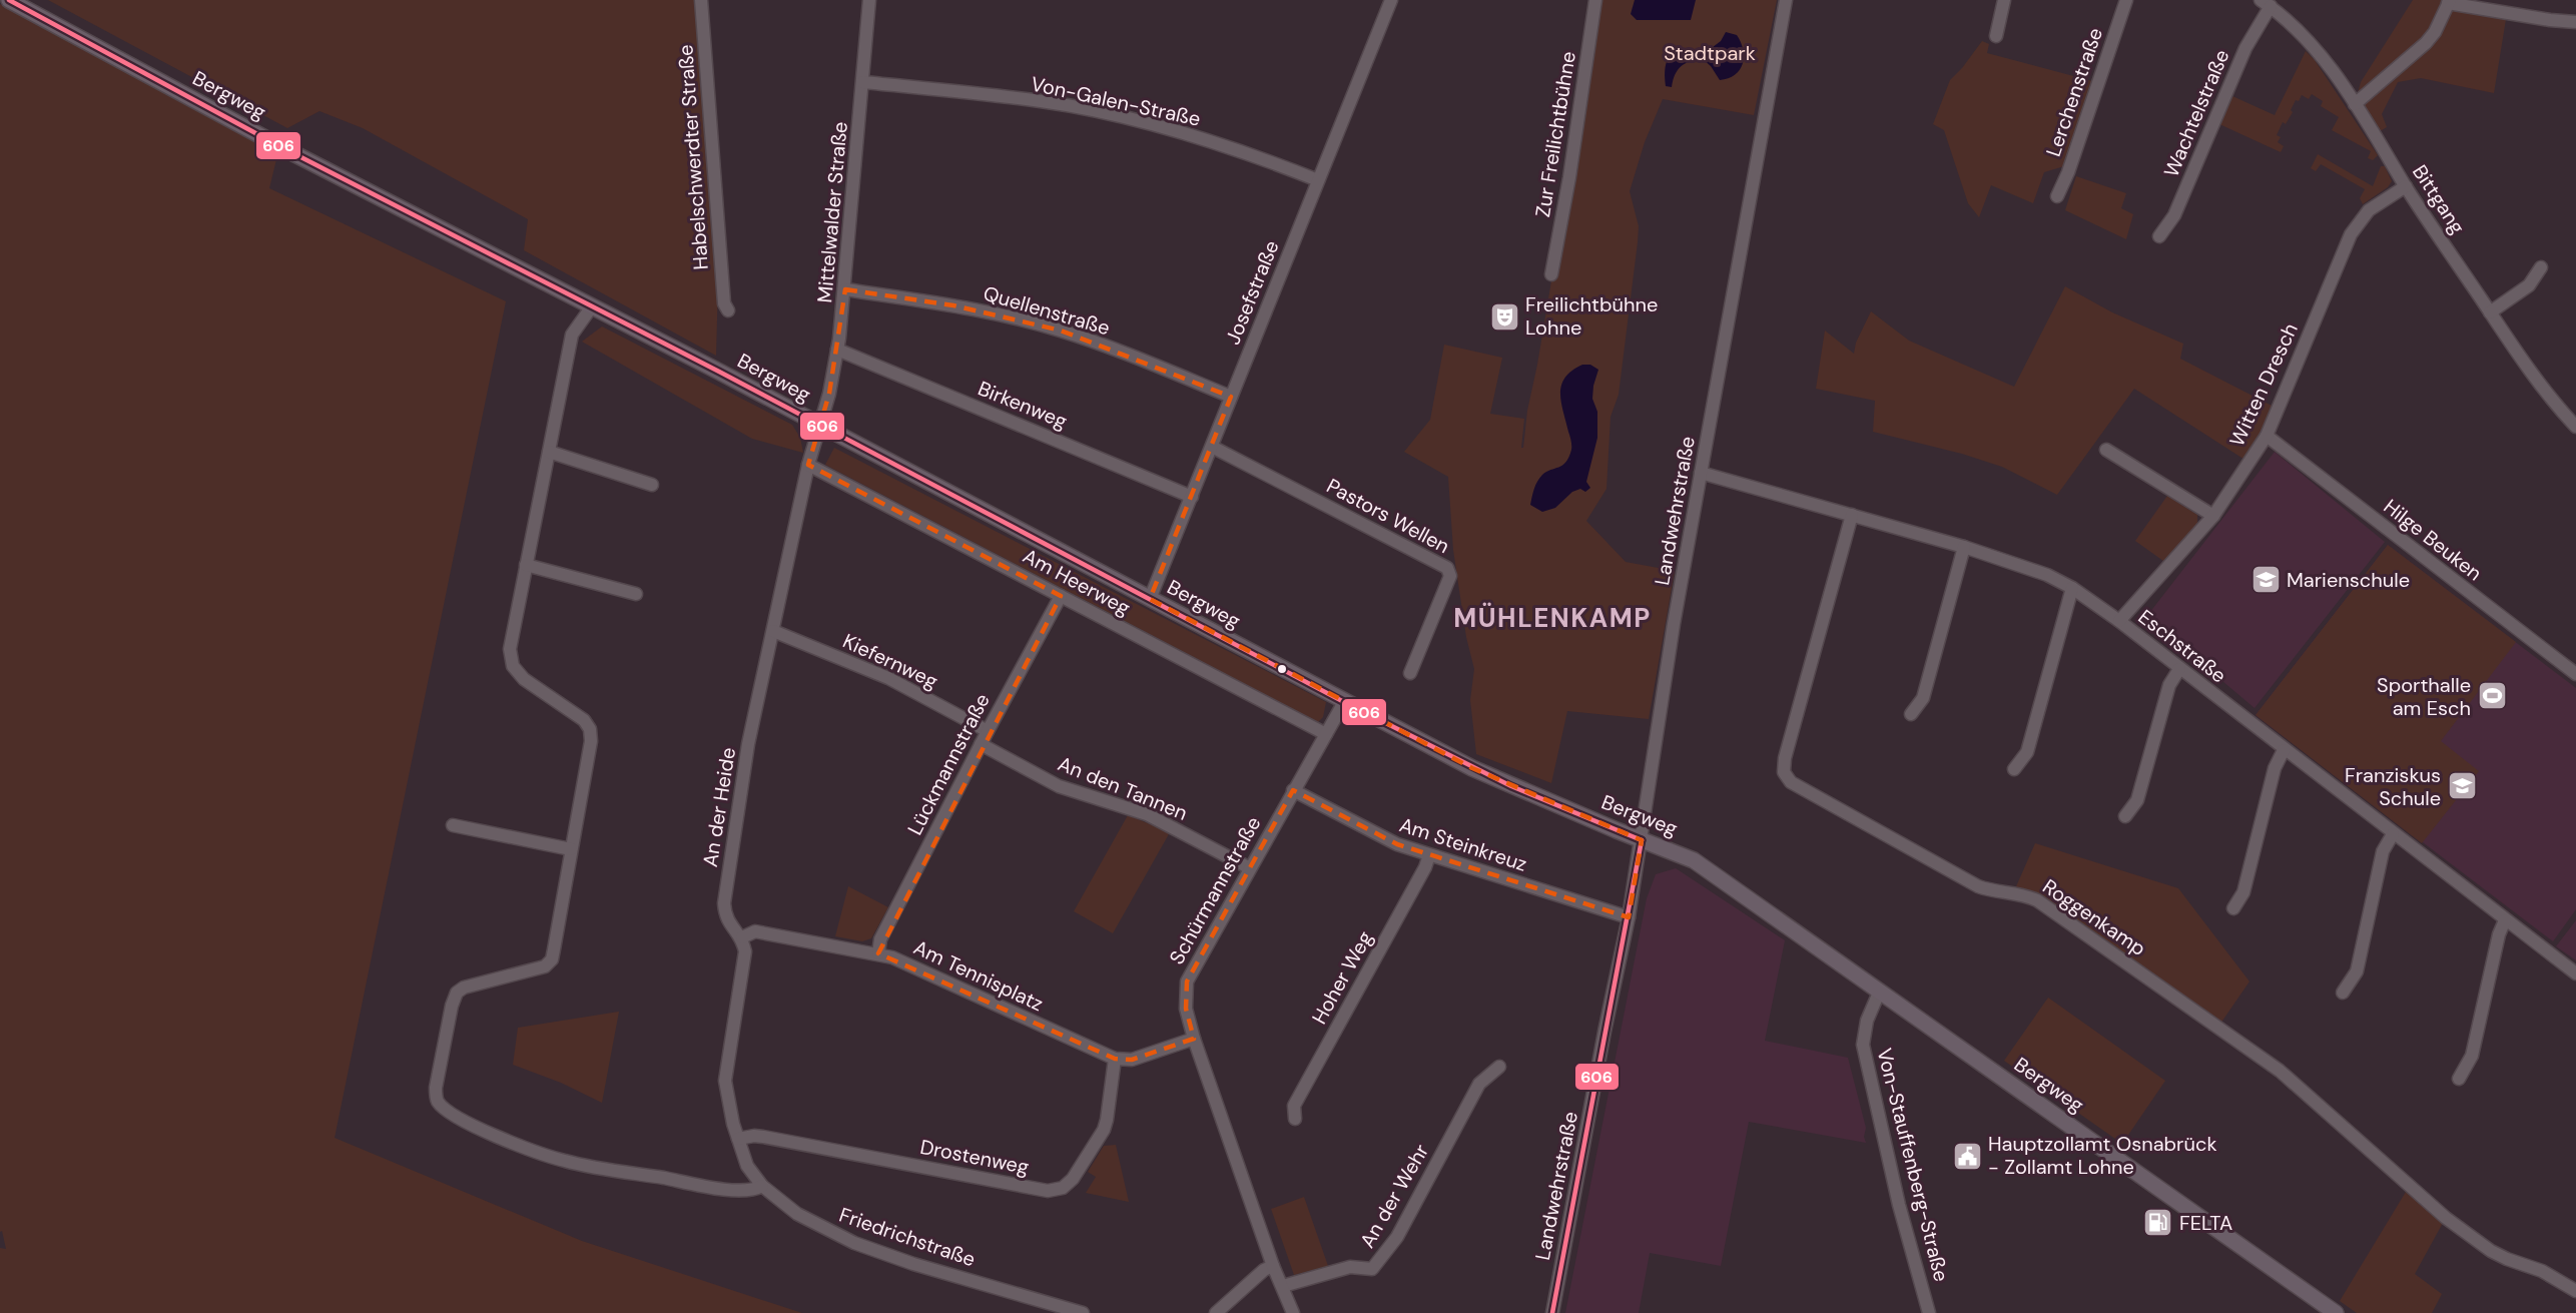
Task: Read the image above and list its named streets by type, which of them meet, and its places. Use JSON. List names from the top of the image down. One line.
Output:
{"streets":{"main road":["Bergweg"],"street":["Lerchenstraße","Von-Galen-Straße","Wachtelstraße","Zur Freilichtbühne","Habelschwerdter Straße","Bittgang","Mittelwalder Straße","Josefstraße","Quellenstraße","Witten Dresch","Birkenweg","Landwehrstraße","Pastors Wellen","Hilge Beuken","Am Heerweg","Eschstraße","Kiefernweg","Lückmannstraße","An den Tannen","An der Heide","Am Steinkreuz","Schürmannstraße","Roggenkamp","Am Tennisplatz","Hoher Weg","Drostenweg","Von-Stauffenberg-Straße","An der Wehr","Friedrichstraße"]},"crossings":[["Bergweg","Mittelwalder Straße"],["Bergweg","Josefstraße"],["Bergweg","Landwehrstraße"],["Bergweg","An der Heide"],["Bergweg","Schürmannstraße"],["Bergweg","Von-Stauffenberg-Straße"],["Von-Galen-Straße","Mittelwalder Straße"],["Von-Galen-Straße","Josefstraße"],["Wachtelstraße","Bittgang"],["Bittgang","Witten Dresch"],["Mittelwalder Straße","Quellenstraße"],["Mittelwalder Straße","Birkenweg"],["Mittelwalder Straße","An der Heide"],["Josefstraße","Quellenstraße"],["Josefstraße","Birkenweg"],["Josefstraße","Pastors Wellen"],["Witten Dresch","Hilge Beuken"],["Witten Dresch","Eschstraße"],["Landwehrstraße","Eschstraße"],["Landwehrstraße","Am Steinkreuz"],["Am Heerweg","Lückmannstraße"],["Am Heerweg","An der Heide"],["Am Heerweg","Schürmannstraße"],["Eschstraße","Roggenkamp"],["Kiefernweg","Lückmannstraße"],["Kiefernweg","An der Heide"],["Lückmannstraße","An den Tannen"],["Lückmannstraße","Am Tennisplatz"],["An den Tannen","Schürmannstraße"],["An der Heide","Am Tennisplatz"],["Am Steinkreuz","Schürmannstraße"],["Am Steinkreuz","Hoher Weg"],["Schürmannstraße","An der Wehr"],["Am Tennisplatz","Drostenweg"]],"districts":["MÜHLENKAMP"],"parks":["Stadtpark"],"places":{"theatre":["Freilichtbühne Lohne"],"school or university":["Marienschule","Franziskus Schule"],"sports":["Sporthalle am Esch"],"public building":["Hauptzollamt Osnabrück - Zollamt Lohne"],"fuel station":["FELTA"]},"lines":["transit line 606"]}
